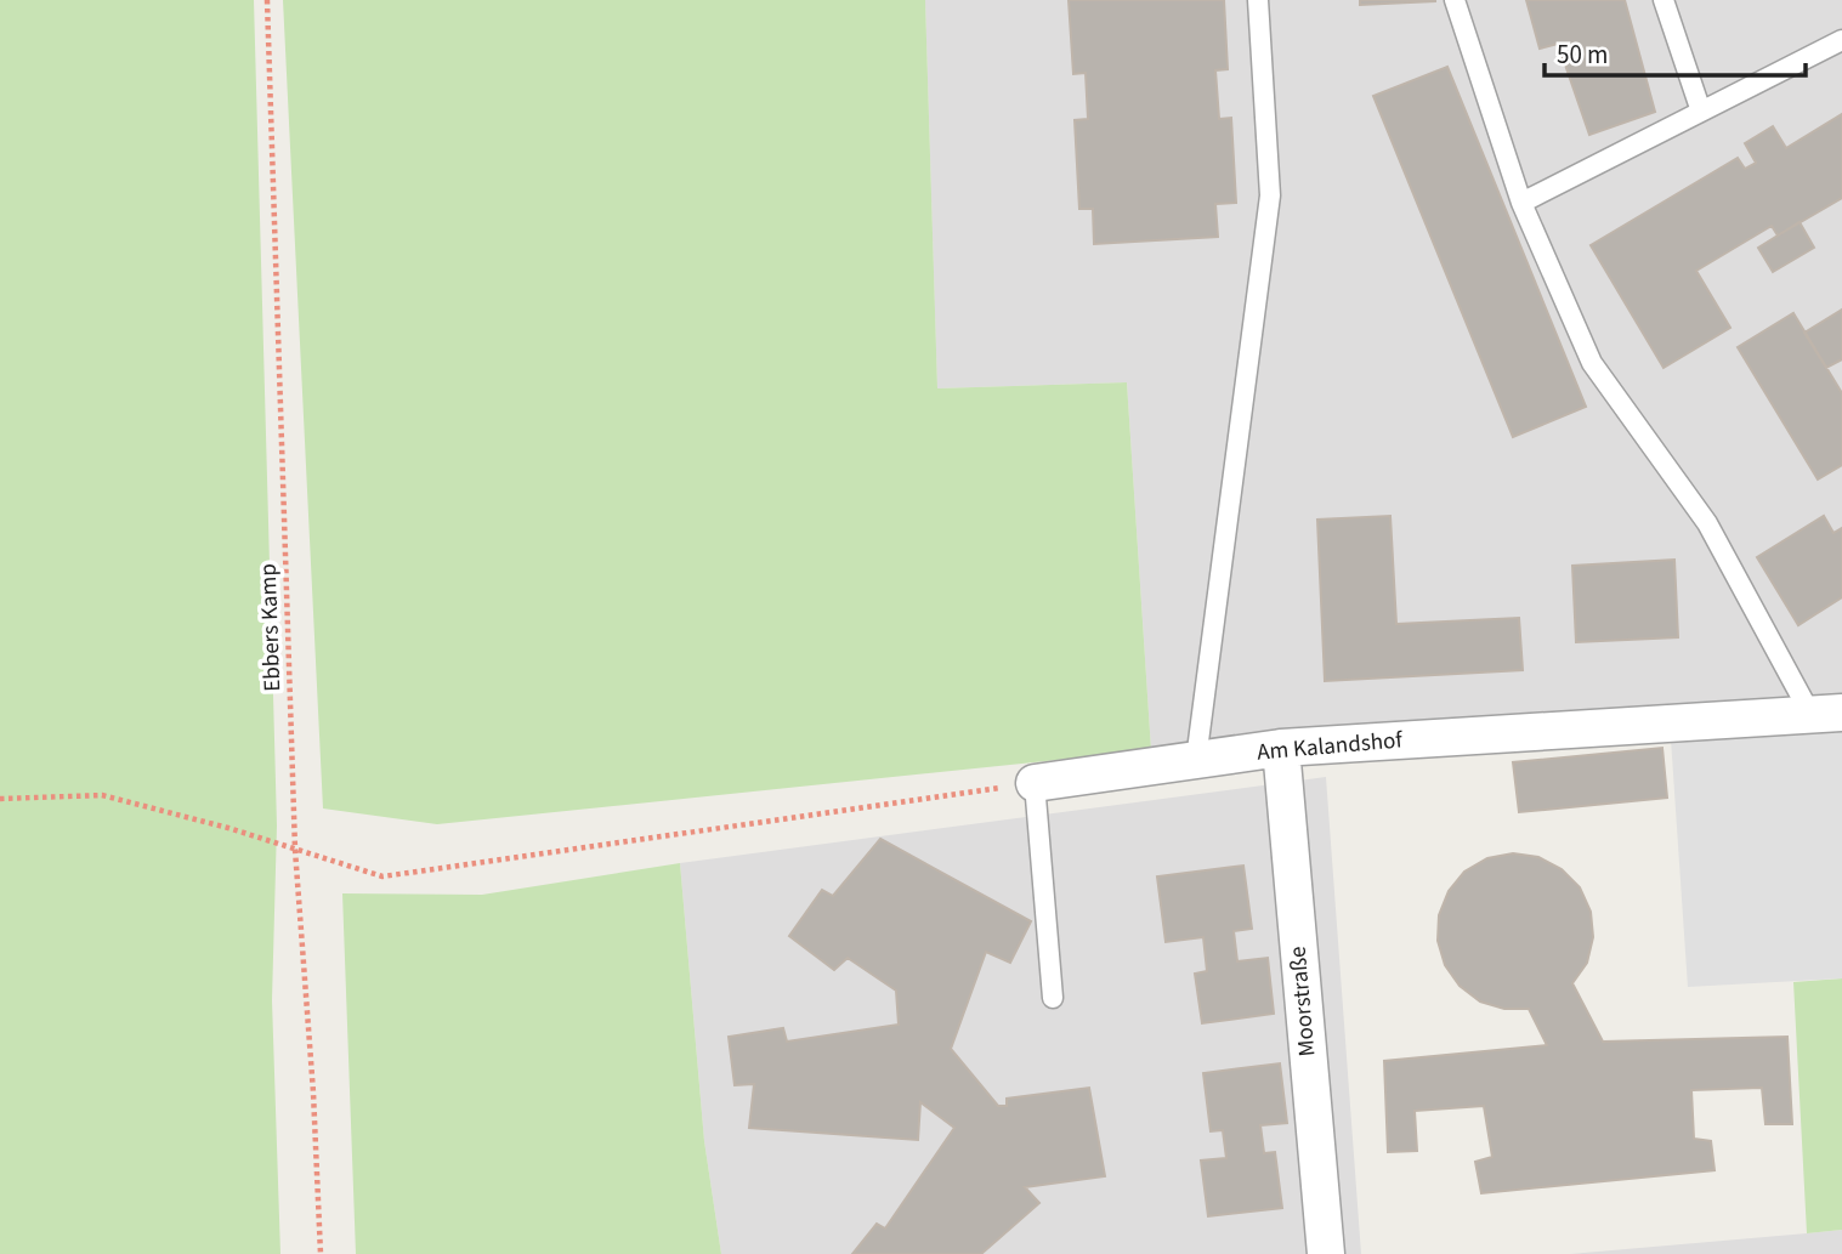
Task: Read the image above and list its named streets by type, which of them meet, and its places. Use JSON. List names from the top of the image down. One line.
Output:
{"streets":{"street":["Am Kalandshof","Moorstraße"],"path":["Ebbers Kamp"]},"crossings":[["Am Kalandshof","Moorstraße"]],"scale_bar":"50 m"}
